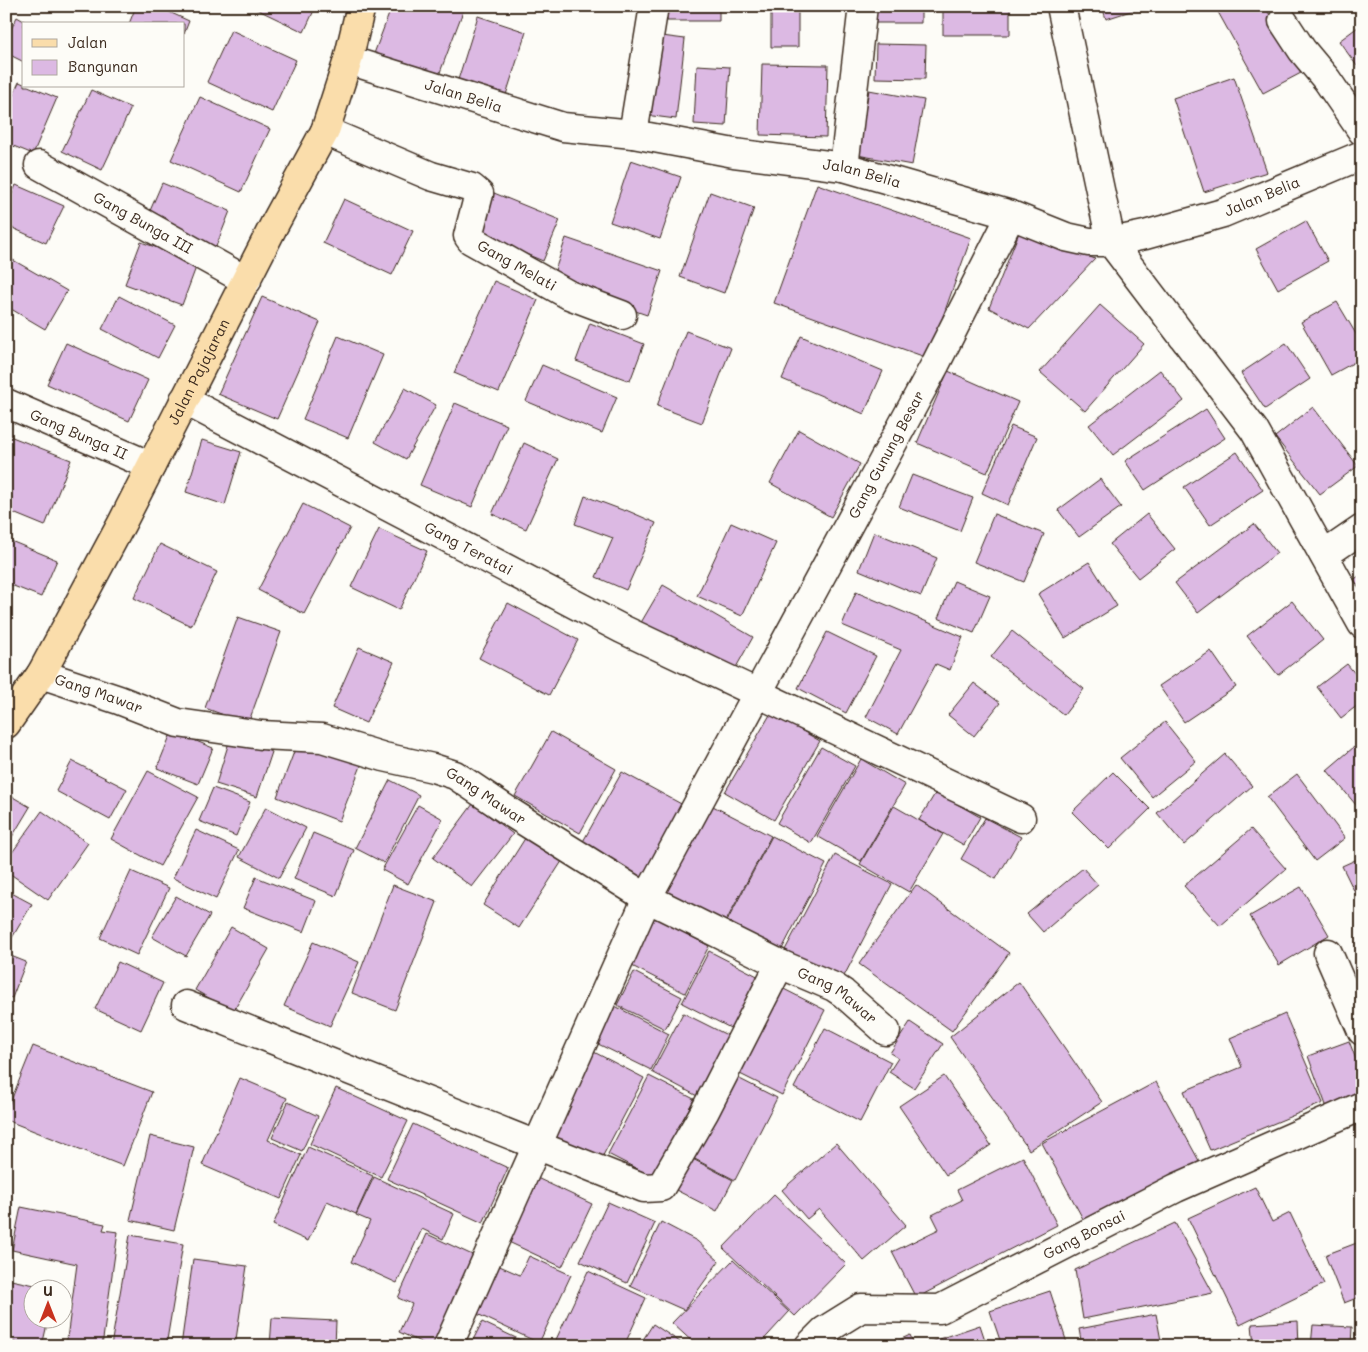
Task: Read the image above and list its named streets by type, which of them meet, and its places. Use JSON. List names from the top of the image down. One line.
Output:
{"streets":{"main road":["Jalan Pajajaran"],"street":["Jalan Belia","Gang Bunga III","Gang Melati","Gang Bunga II","Gang Gunung Besar","Gang Teratai","Gang Mawar","Gang Bonsai"]},"crossings":[["Jalan Belia","Jalan Pajajaran"],["Jalan Belia","Gang Gunung Besar"],["Gang Bunga III","Jalan Pajajaran"],["Gang Melati","Jalan Pajajaran"],["Jalan Pajajaran","Gang Bunga II"],["Jalan Pajajaran","Gang Teratai"],["Jalan Pajajaran","Gang Mawar"],["Gang Gunung Besar","Gang Teratai"],["Gang Gunung Besar","Gang Mawar"]],"legend":["Jalan","Bangunan"],"north":"top"}
